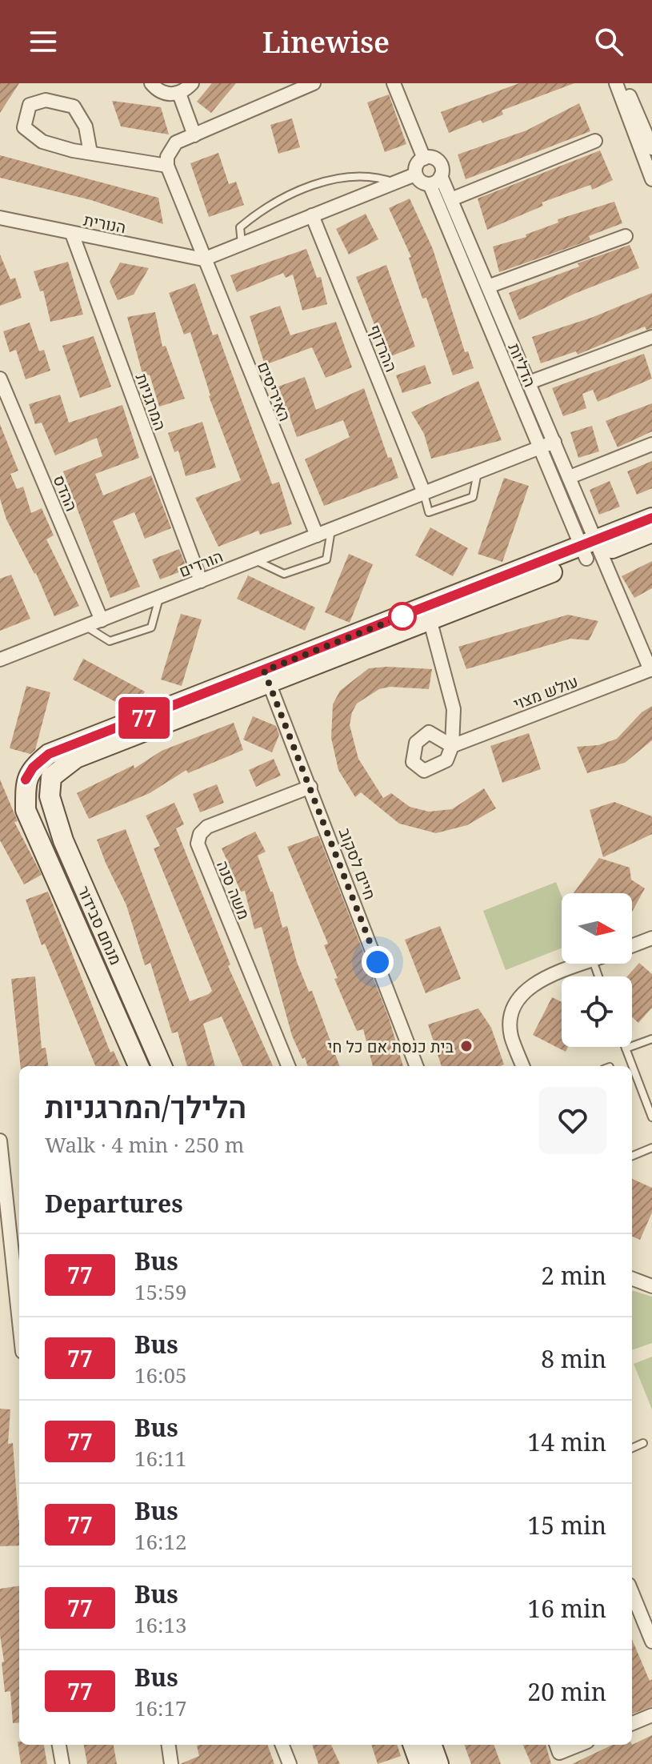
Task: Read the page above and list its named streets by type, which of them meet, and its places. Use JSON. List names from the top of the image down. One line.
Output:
{"streets":{"street":["הנורית","ההרדוף","הדליות","האיריסים","המרגניות","ההדס","הורדים","עולש מצוי","חיים לסקוב","משה סנה","מנחם סבידור"]},"crossings":[["הנורית","האיריסים"],["הנורית","המרגניות"],["ההרדוף","הורדים"],["הדליות","הורדים"],["הדליות","עולש מצוי"],["האיריסים","הורדים"],["המרגניות","הורדים"],["ההדס","הורדים"],["חיים לסקוב","משה סנה"],["חיים לסקוב","מנחם סבידור"]],"places":["בית כנסת אם כל חי"],"lines":["bus line 77"],"north":"right","page":{"header":"Linewise","on_map":"77","heading":[["הלילך/המרגניות","Walk · 4 min · 250 m"],"Departures"],"list":[{"mark":"77","name":"Bus","note":"15:59","value":"2 min"},{"mark":"77","name":"Bus","note":"16:05","value":"8 min"},{"mark":"77","name":"Bus","note":"16:11","value":"14 min"},{"mark":"77","name":"Bus","note":"16:12","value":"15 min"},{"mark":"77","name":"Bus","note":"16:13","value":"16 min"},{"mark":"77","name":"Bus","note":"16:17","value":"20 min"}]}}
